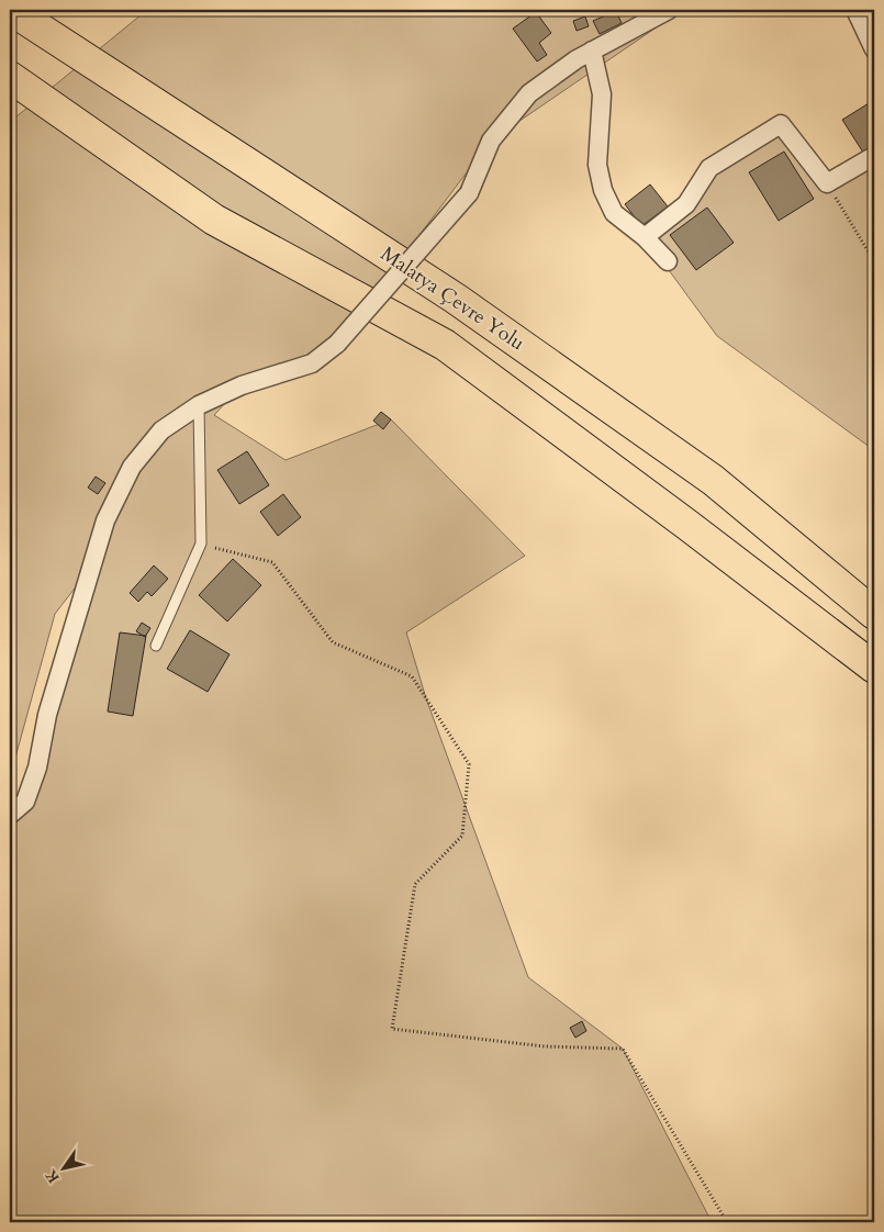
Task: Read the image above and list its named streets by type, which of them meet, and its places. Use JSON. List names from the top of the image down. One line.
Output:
{"streets":{"highway":["Malatya Çevre Yolu"]},"north":"bottom left"}
